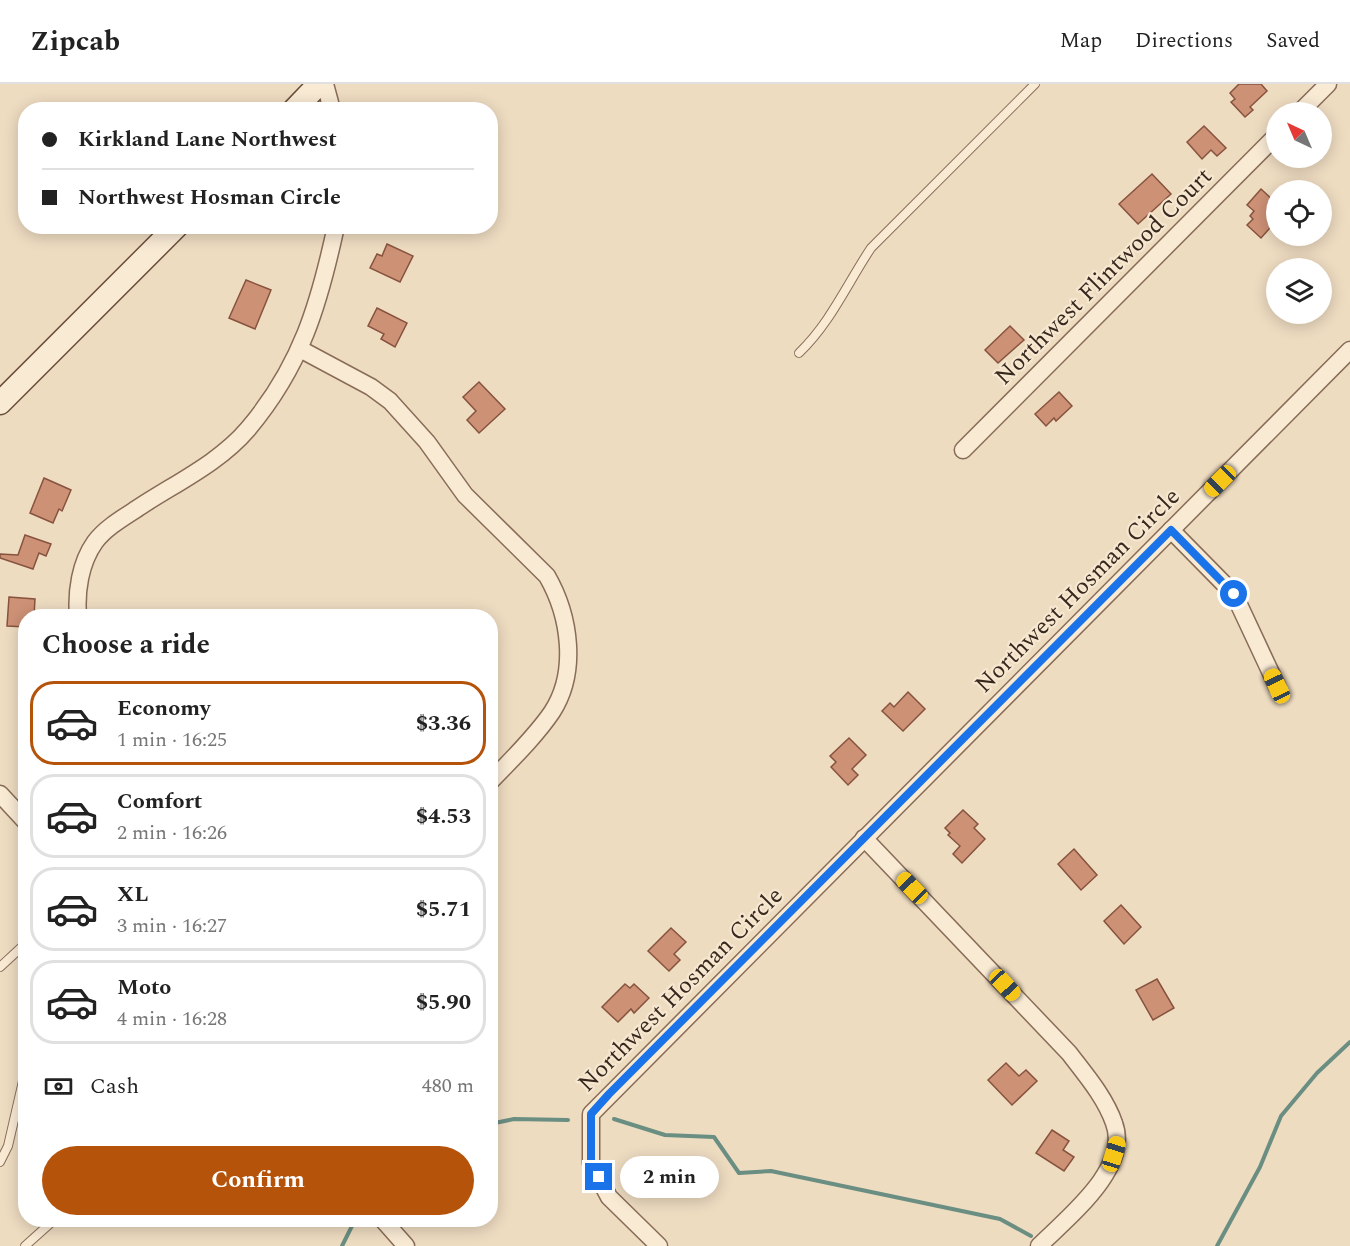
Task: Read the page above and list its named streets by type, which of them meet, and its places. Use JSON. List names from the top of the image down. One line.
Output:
{"streets":{"street":["Northwest Flintwood Court","Northwest Hosman Circle"]},"north":"top left","page":{"header":"Zipcab","nav":["Map","Directions","Saved"],"banner":["Kirkland Lane Northwest","Northwest Hosman Circle"],"heading":"Choose a ride","list":[{"name":"Economy","note":"1 min · 16:25","value":"$3.36"},{"name":"Comfort","note":"2 min · 16:26","value":"$4.53"},{"name":"XL","note":"3 min · 16:27","value":"$5.71"},{"name":"Moto","note":"4 min · 16:28","value":"$5.90"}],"pay":["Cash","480 m"],"buttons":"Confirm","bubble":"2 min"}}
